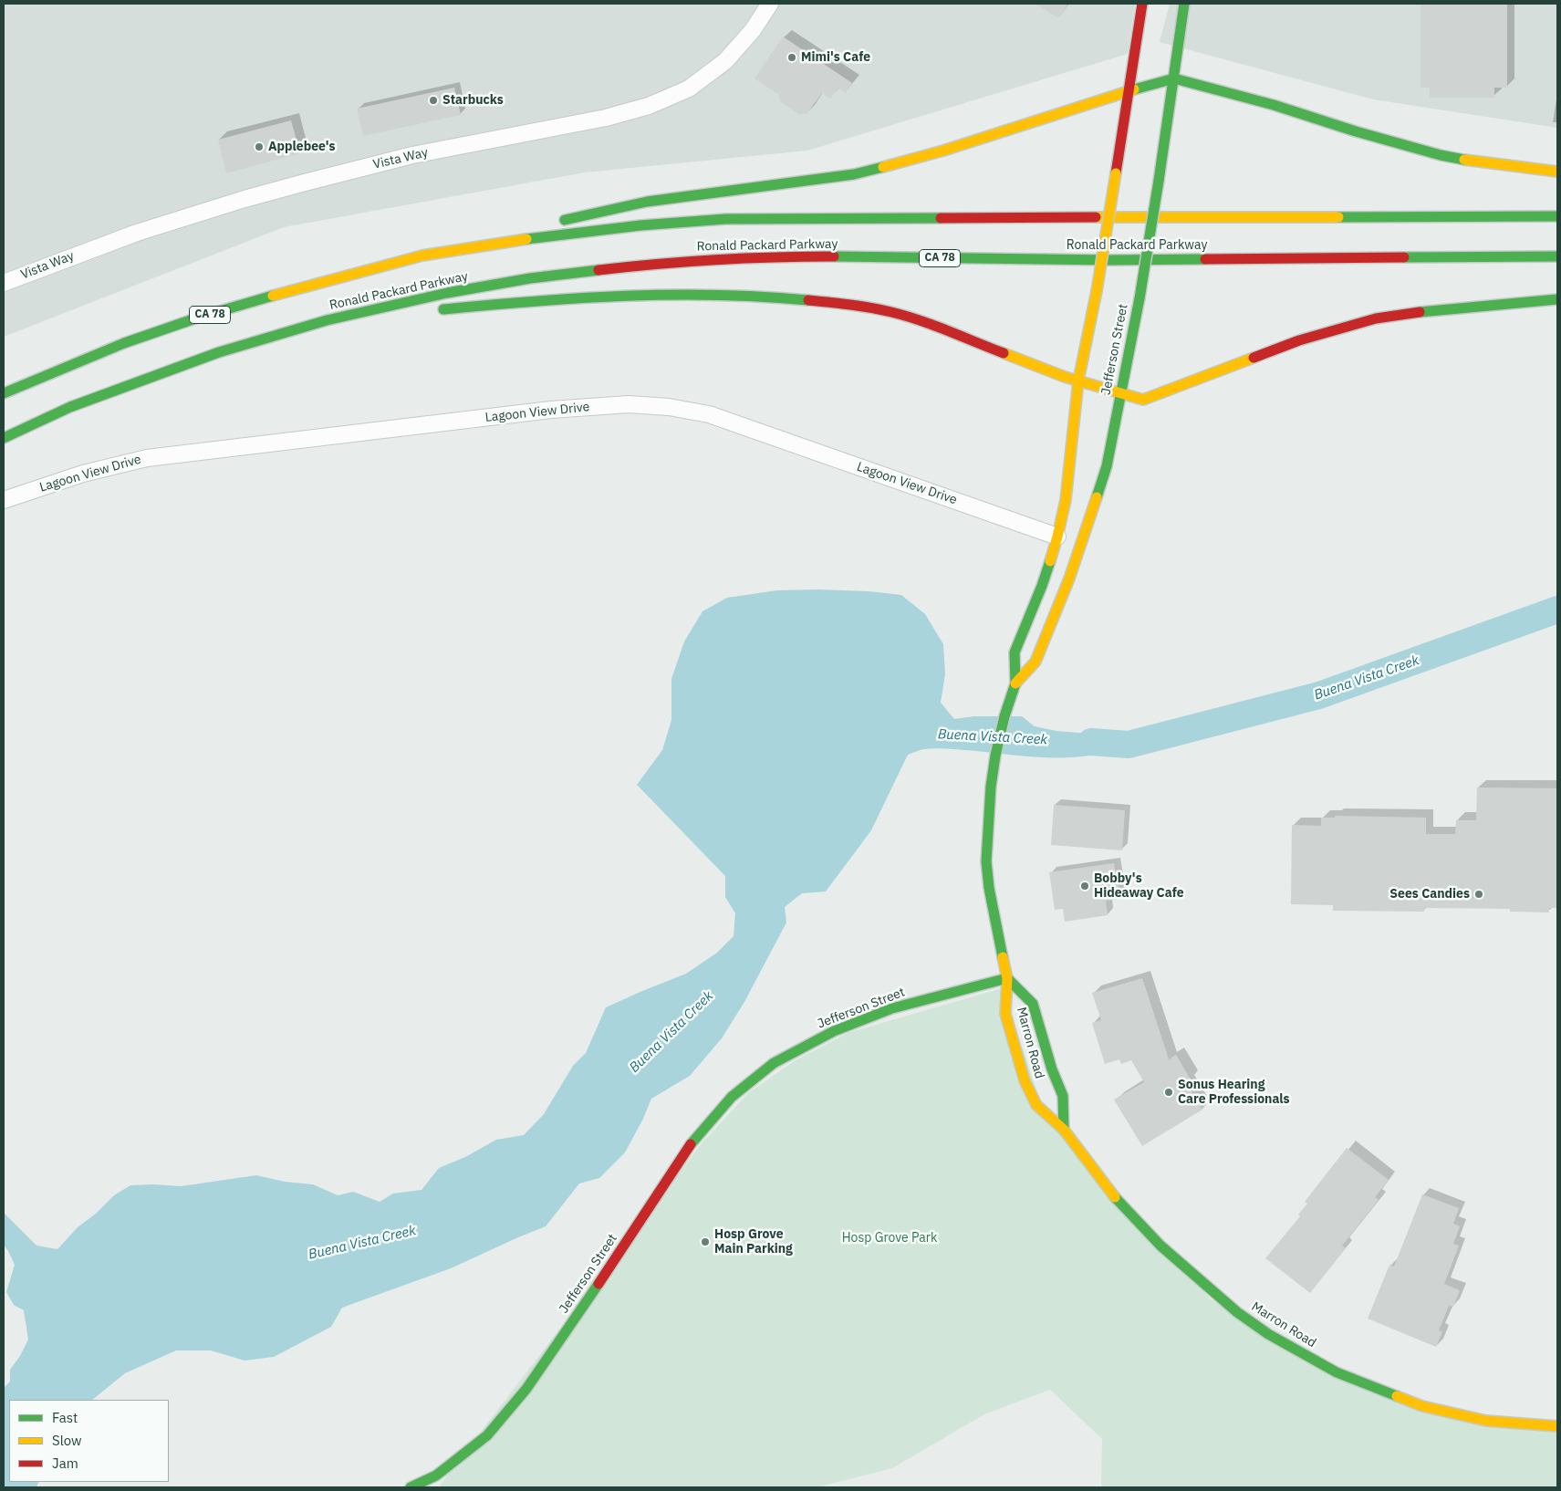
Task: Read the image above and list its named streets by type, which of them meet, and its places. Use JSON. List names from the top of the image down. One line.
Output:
{"streets":{"main road":["Ronald Packard Parkway","CA 78","Jefferson Street","Marron Road"],"street":["Vista Way","Lagoon View Drive"]},"crossings":[["Jefferson Street","Lagoon View Drive"],["Jefferson Street","Marron Road"]],"water":["Buena Vista Creek"],"parks":["Hosp Grove Park"],"places":["Mimi's Cafe","Starbucks","Applebee's","Bobby's Hideaway Cafe","Sees Candies","Sonus Hearing Care Professionals","Hosp Grove Main Parking"],"legend":["Fast","Slow","Jam"]}
